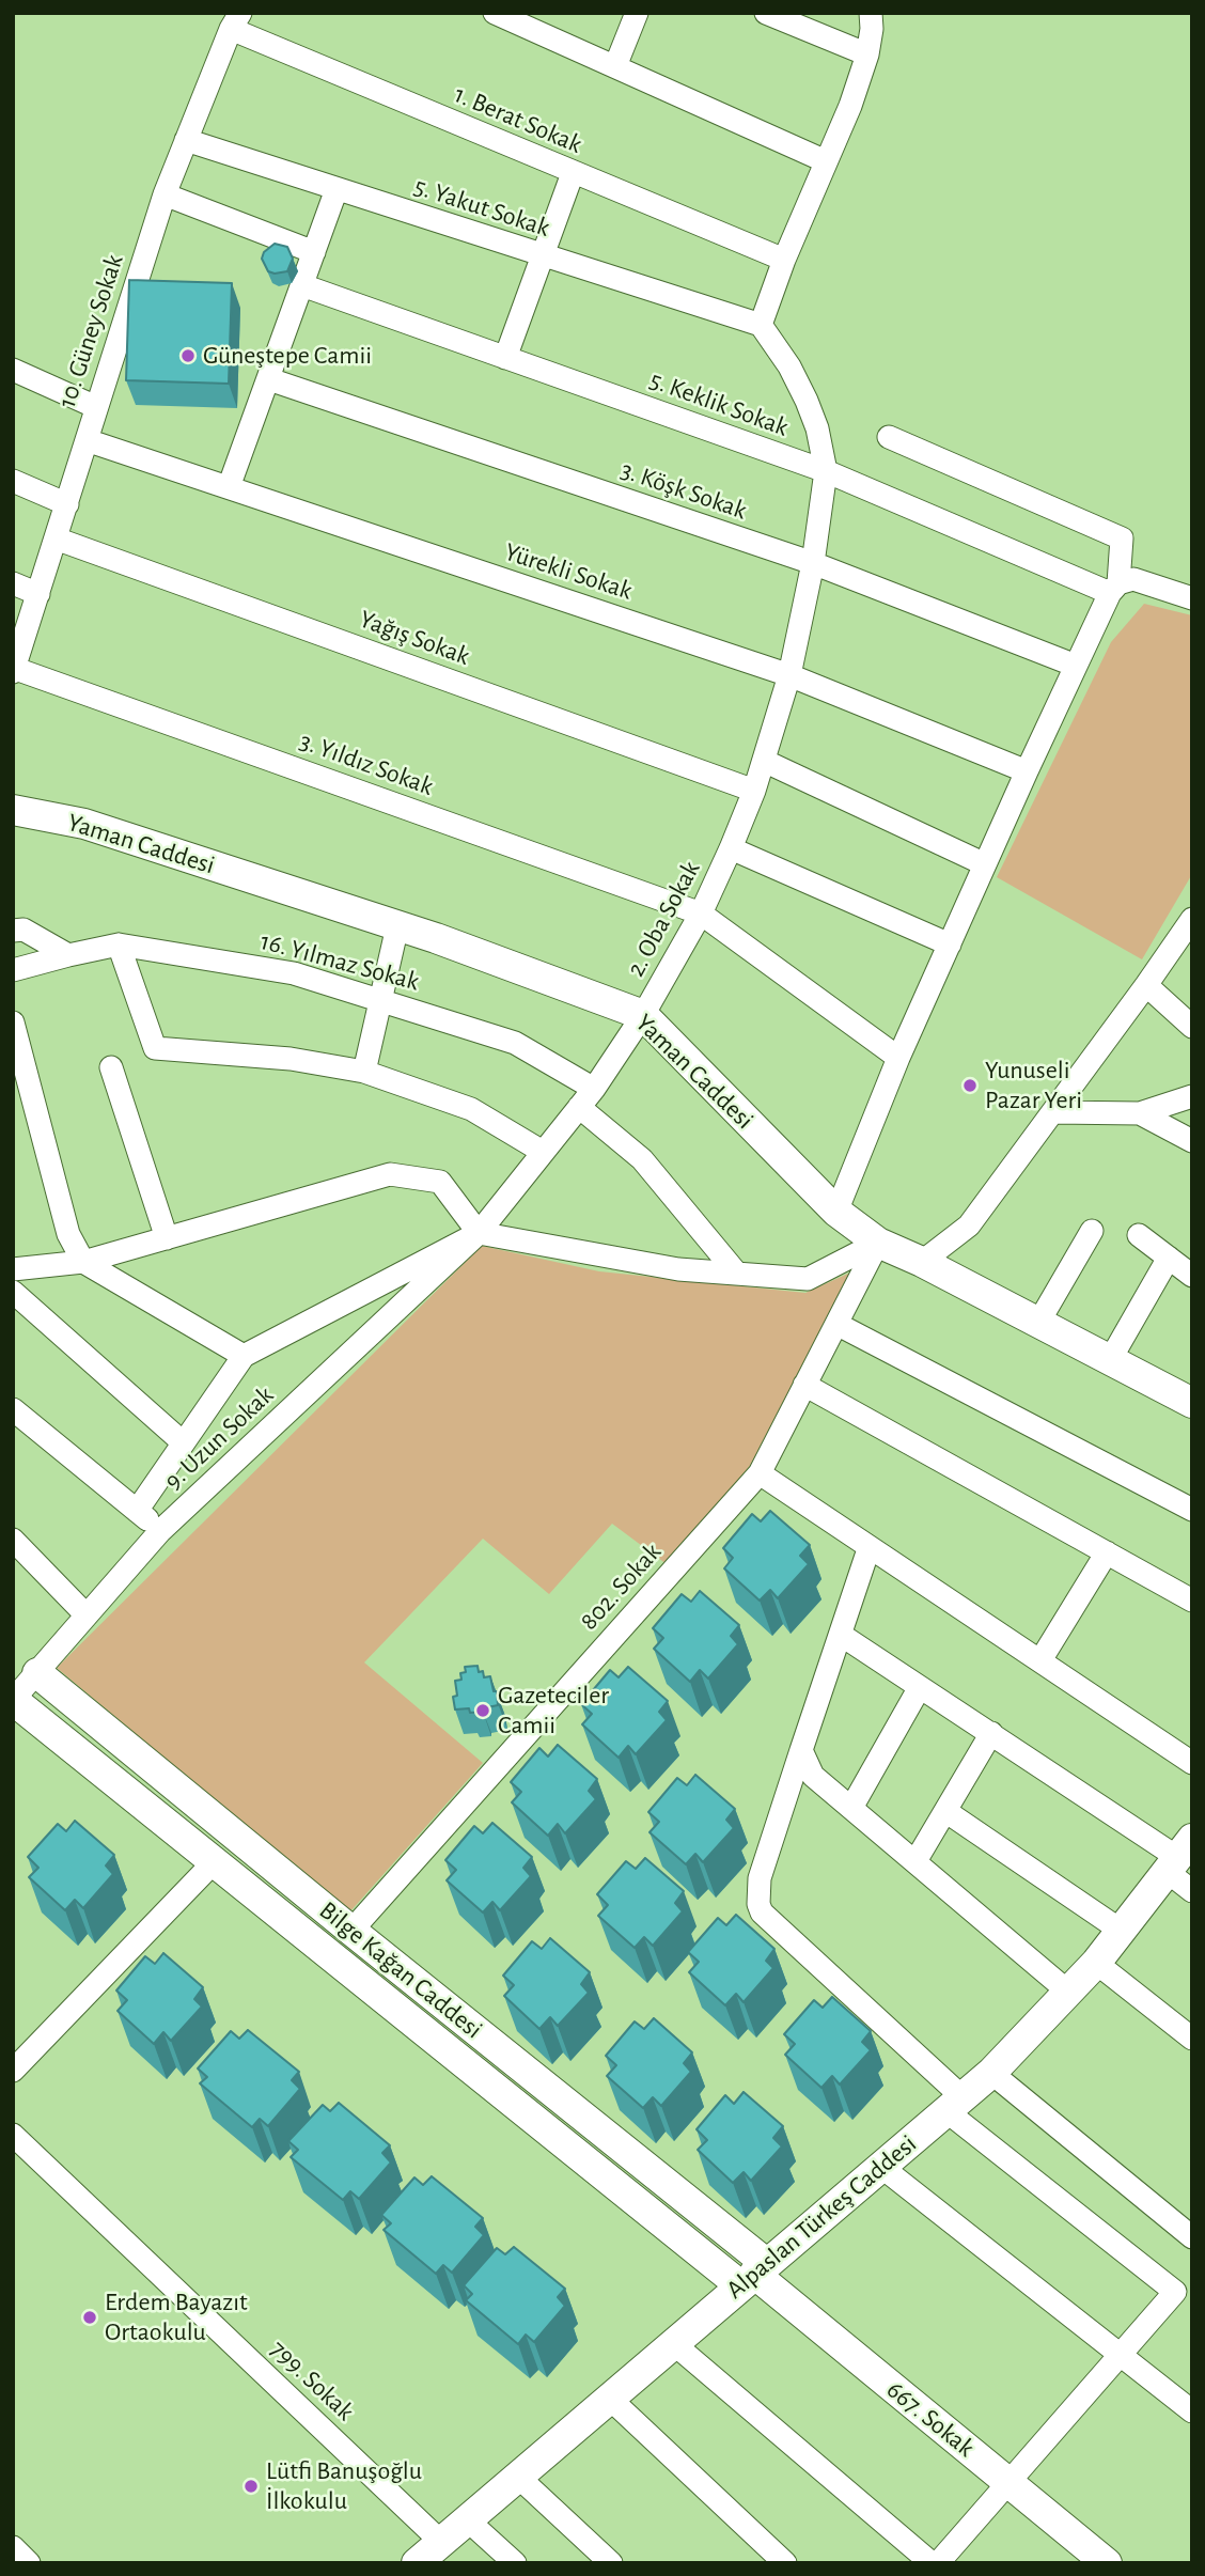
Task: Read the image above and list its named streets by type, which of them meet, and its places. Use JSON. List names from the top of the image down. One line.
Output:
{"streets":{"main road":["Yaman Caddesi","Bilge Kağan Caddesi","Alpaslan Türkeş Caddesi","667. Sokak"],"street":["1. Berat Sokak","5. Yakut Sokak","10. Güney Sokak","5. Keklik Sokak","3. Köşk Sokak","Yürekli Sokak","Yağış Sokak","3. Yıldız Sokak","2. Oba Sokak","16. Yılmaz Sokak","9. Uzun Sokak","802. Sokak","799. Sokak"]},"crossings":[["1. Berat Sokak","10. Güney Sokak"],["5. Yakut Sokak","10. Güney Sokak"],["5. Yakut Sokak","2. Oba Sokak"],["10. Güney Sokak","Yürekli Sokak"],["10. Güney Sokak","Yağış Sokak"],["10. Güney Sokak","3. Yıldız Sokak"],["5. Keklik Sokak","2. Oba Sokak"],["3. Köşk Sokak","2. Oba Sokak"],["Yürekli Sokak","2. Oba Sokak"],["Yağış Sokak","2. Oba Sokak"],["3. Yıldız Sokak","2. Oba Sokak"],["Yaman Caddesi","2. Oba Sokak"],["Yaman Caddesi","802. Sokak"],["2. Oba Sokak","16. Yılmaz Sokak"],["2. Oba Sokak","9. Uzun Sokak"],["9. Uzun Sokak","Bilge Kağan Caddesi"],["802. Sokak","Bilge Kağan Caddesi"],["Bilge Kağan Caddesi","Alpaslan Türkeş Caddesi"],["Bilge Kağan Caddesi","667. Sokak"],["Alpaslan Türkeş Caddesi","799. Sokak"],["Alpaslan Türkeş Caddesi","667. Sokak"]],"places":["Güneştepe Camii","Yunuseli Pazar Yeri","Gazeteciler Camii","Erdem Bayazıt Ortaokulu","Lütfi Banuşoğlu İlkokulu"]}
